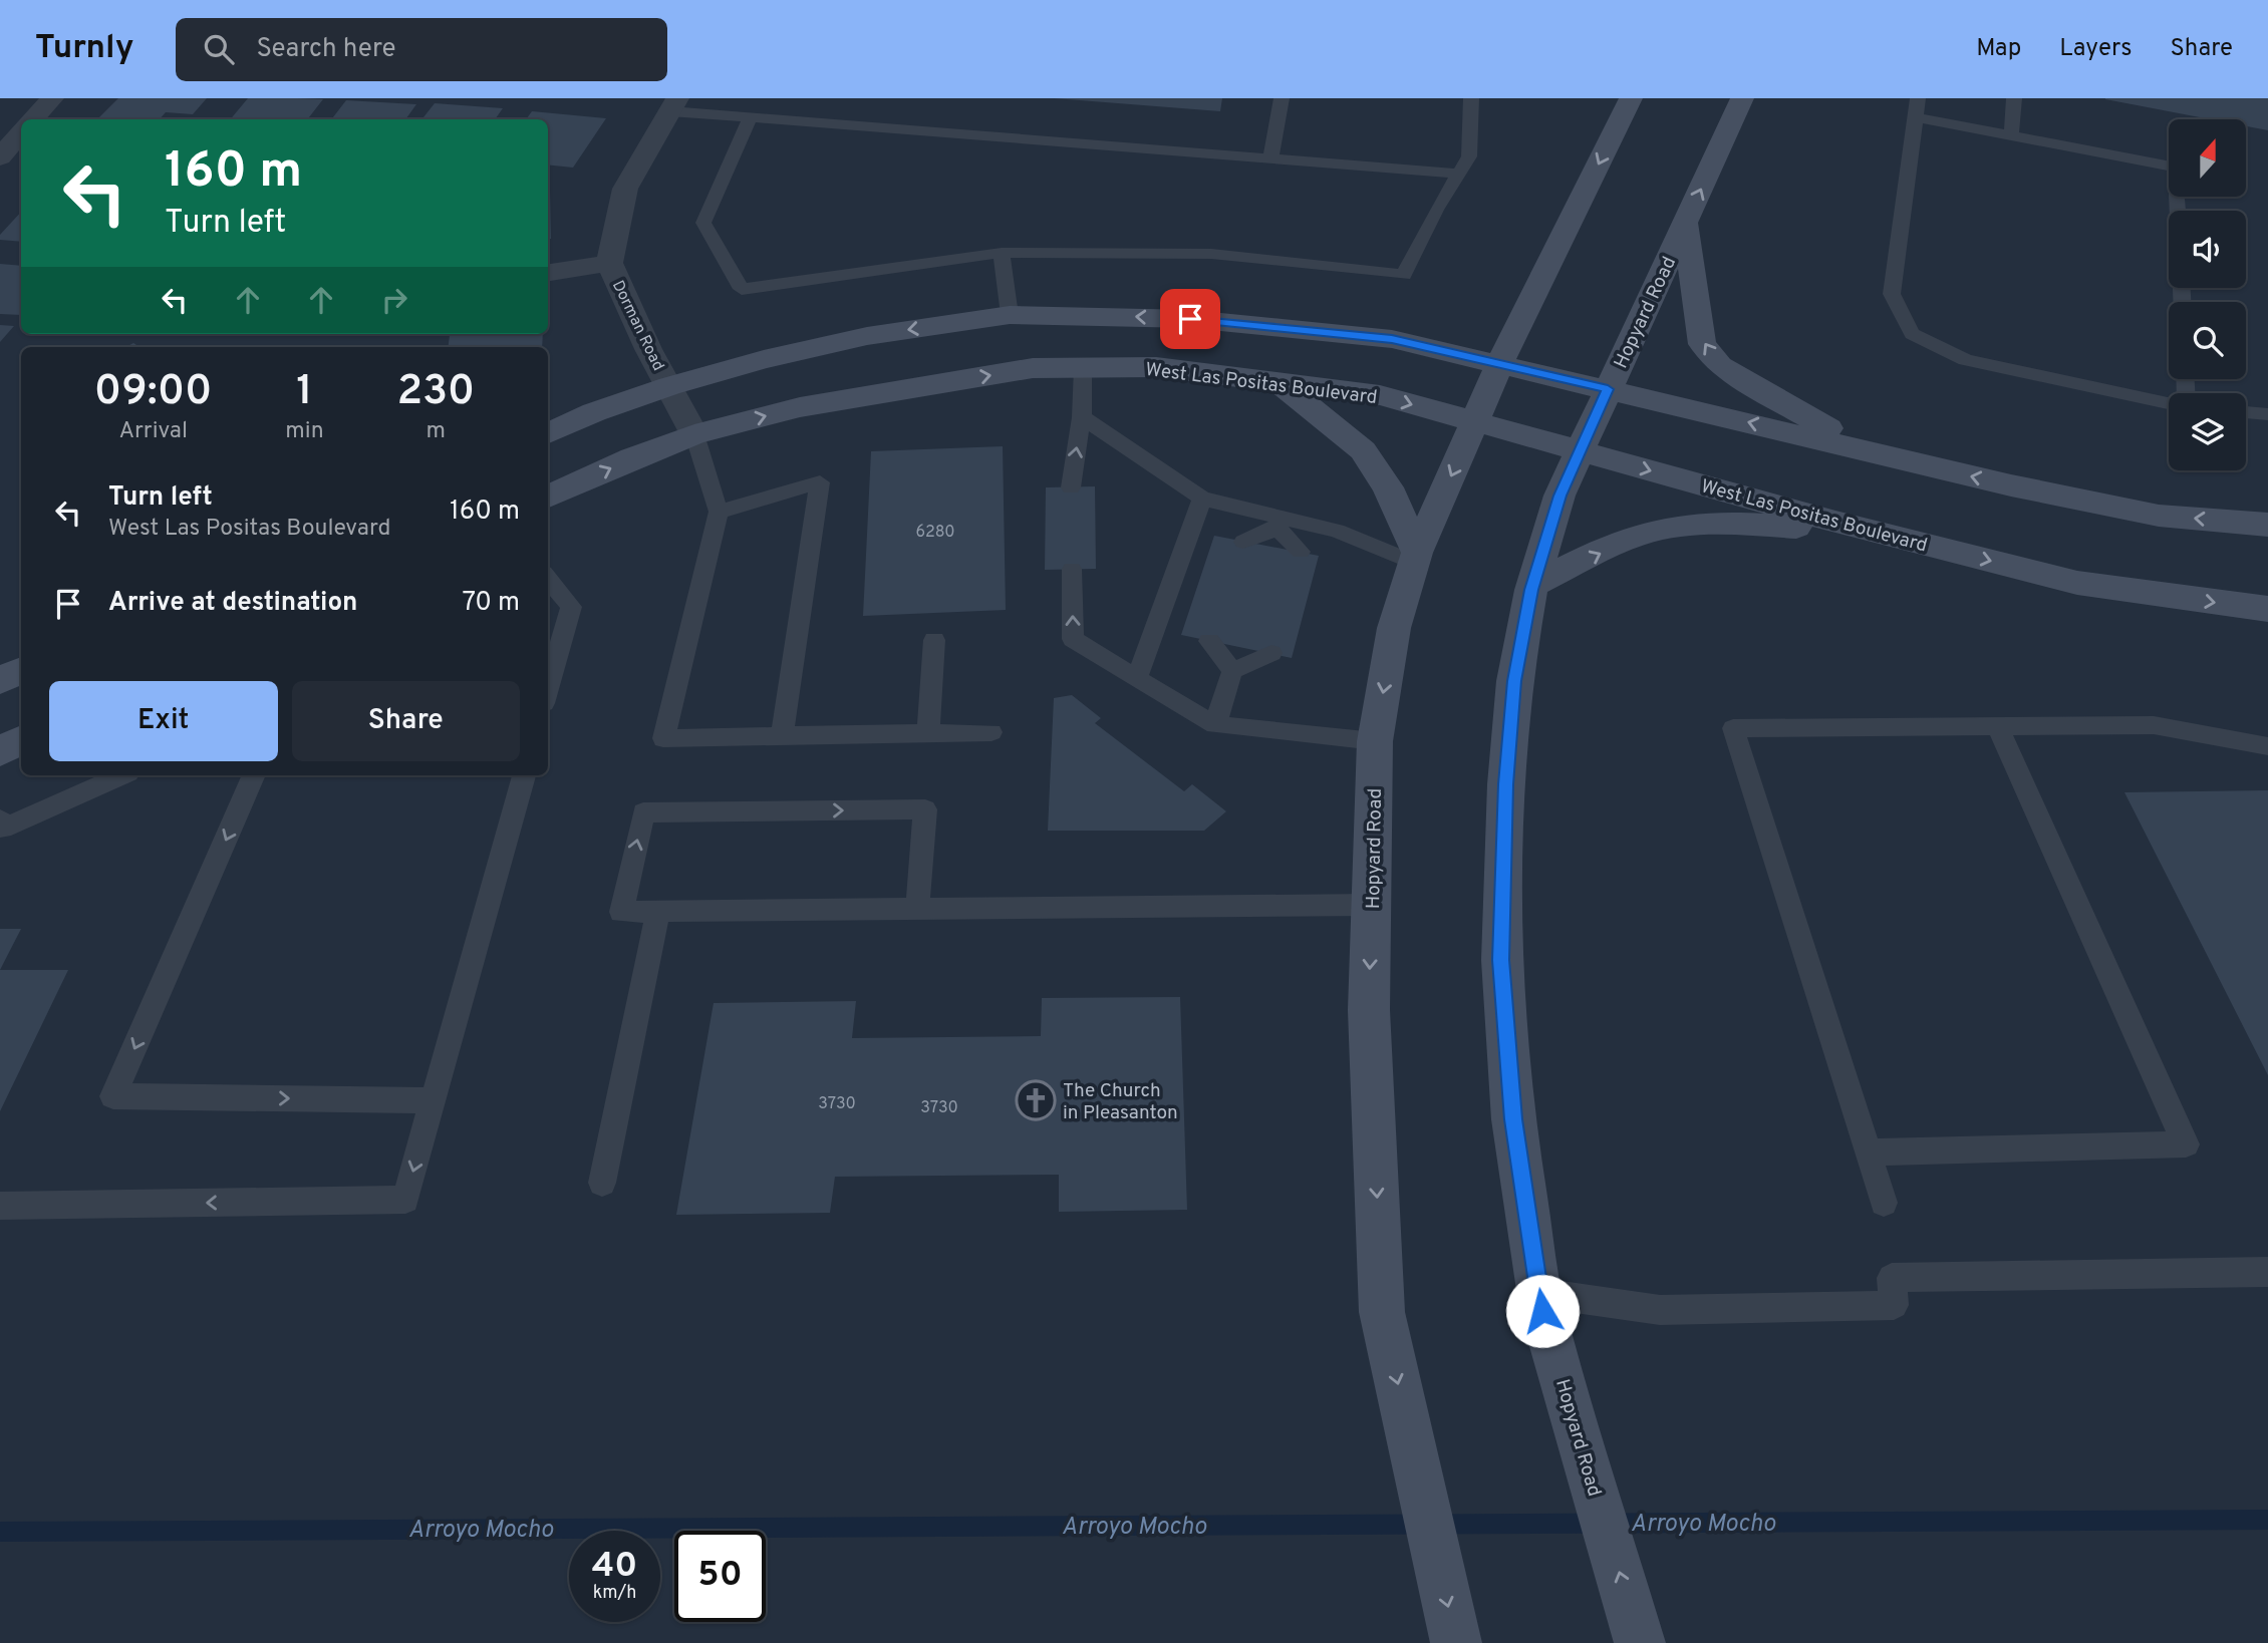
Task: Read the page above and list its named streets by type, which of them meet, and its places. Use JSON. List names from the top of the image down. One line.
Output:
{"streets":{"main road":["Hopyard Road","West Las Positas Boulevard"],"street":["Dorman Road"]},"crossings":[["Hopyard Road","West Las Positas Boulevard"],["Dorman Road","West Las Positas Boulevard"]],"water":["Arroyo Mocho"],"places":{"church":["The Church in Pleasanton"]},"house_numbers":["6280","3730","3730"],"north":"top","page":{"header":"Turnly","search":"Search here","nav":["Map","Layers","Share"],"turn":["160 m","Turn left"],"eta":["09:00","Arrival","1","min","230","m"],"list":[{"name":"Turn left","note":"West Las Positas Boulevard","value":"160 m"},{"name":"Arrive at destination","value":"70 m"}],"buttons":["Exit","Share"],"speed":"40 km/h","limit":"50"}}
